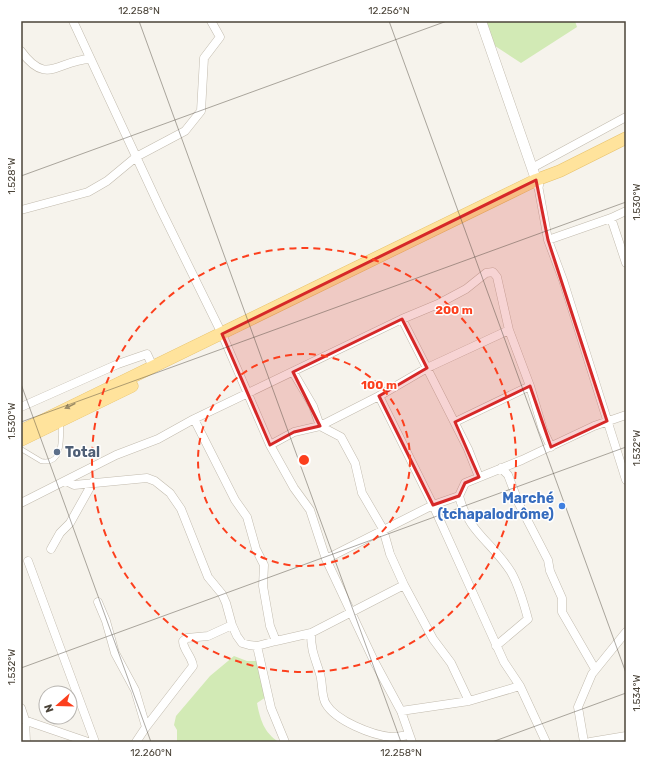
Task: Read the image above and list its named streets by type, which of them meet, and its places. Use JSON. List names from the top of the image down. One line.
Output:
{"places":["Total","Marché (tchapalodrôme)"],"north":"left","coordinates":["12.258°N","12.256°N","1.528°W","1.530°W","1.532°W","1.534°W","12.260°N"],"rings":["200 m","100 m"]}
